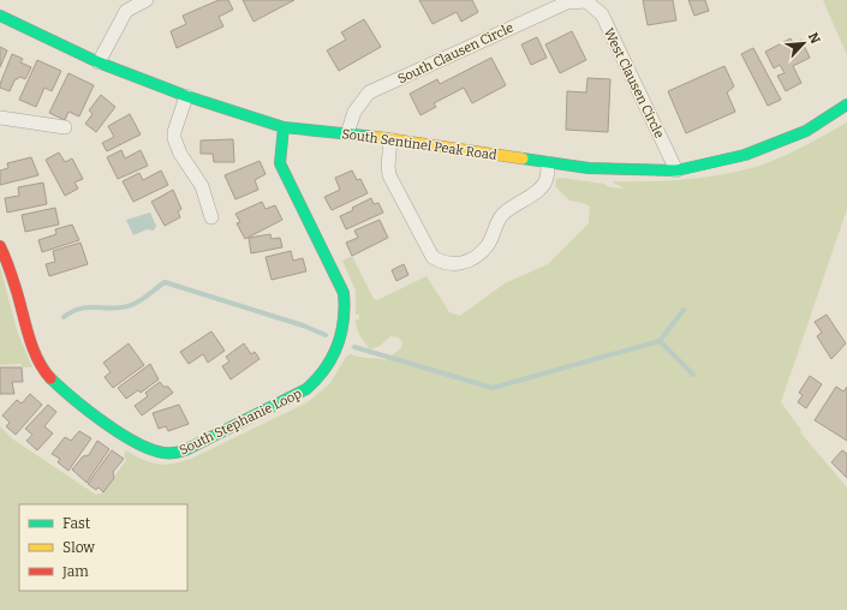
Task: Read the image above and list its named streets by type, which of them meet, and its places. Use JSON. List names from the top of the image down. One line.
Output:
{"streets":{"street":["South Clausen Circle","West Clausen Circle","South Sentinel Peak Road","South Stephanie Loop"]},"crossings":[["South Clausen Circle","West Clausen Circle"],["South Clausen Circle","South Sentinel Peak Road"],["West Clausen Circle","South Sentinel Peak Road"],["South Sentinel Peak Road","South Stephanie Loop"]],"legend":["Fast","Slow","Jam"],"north":"top right"}
